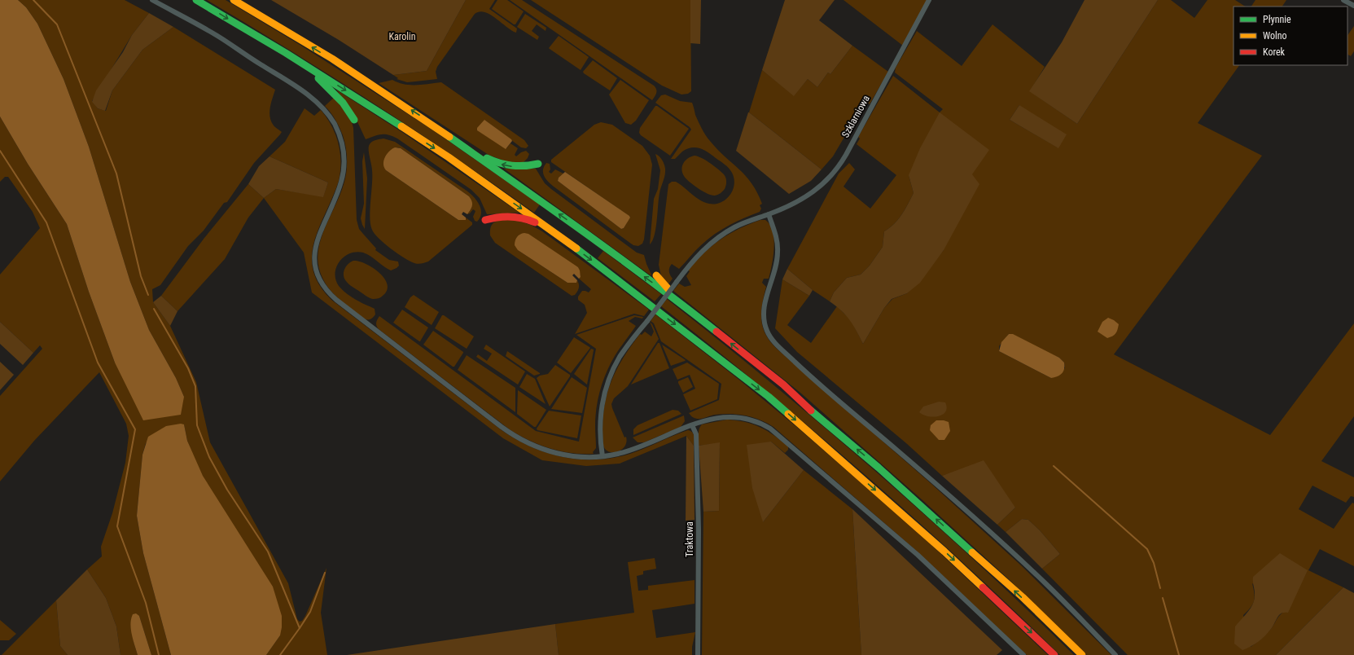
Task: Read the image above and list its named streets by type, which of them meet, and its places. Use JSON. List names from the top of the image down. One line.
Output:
{"streets":{"street":["Szklarniowa","Traktowa"]},"parks":["Karolin"],"legend":["Płynnie","Wolno","Korek"]}
